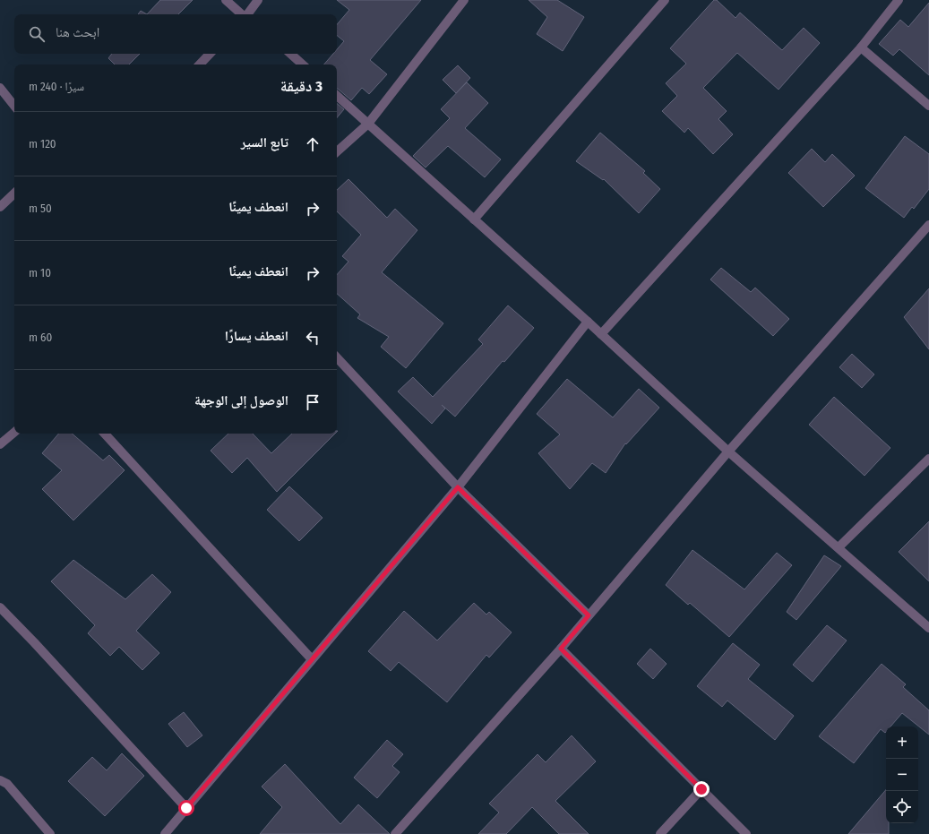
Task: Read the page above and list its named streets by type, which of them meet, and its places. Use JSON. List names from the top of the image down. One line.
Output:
{"page":{"search":"ابحث هنا","heading":["3 دقيقة","سيرًا · 240 m"],"list":[["تابع السير","120 m"],["انعطف يمينًا","50 m"],["انعطف يمينًا","10 m"],["انعطف يسارًا","60 m"],"الوصول إلى الوجهة"],"map_buttons":["+","−"]}}
